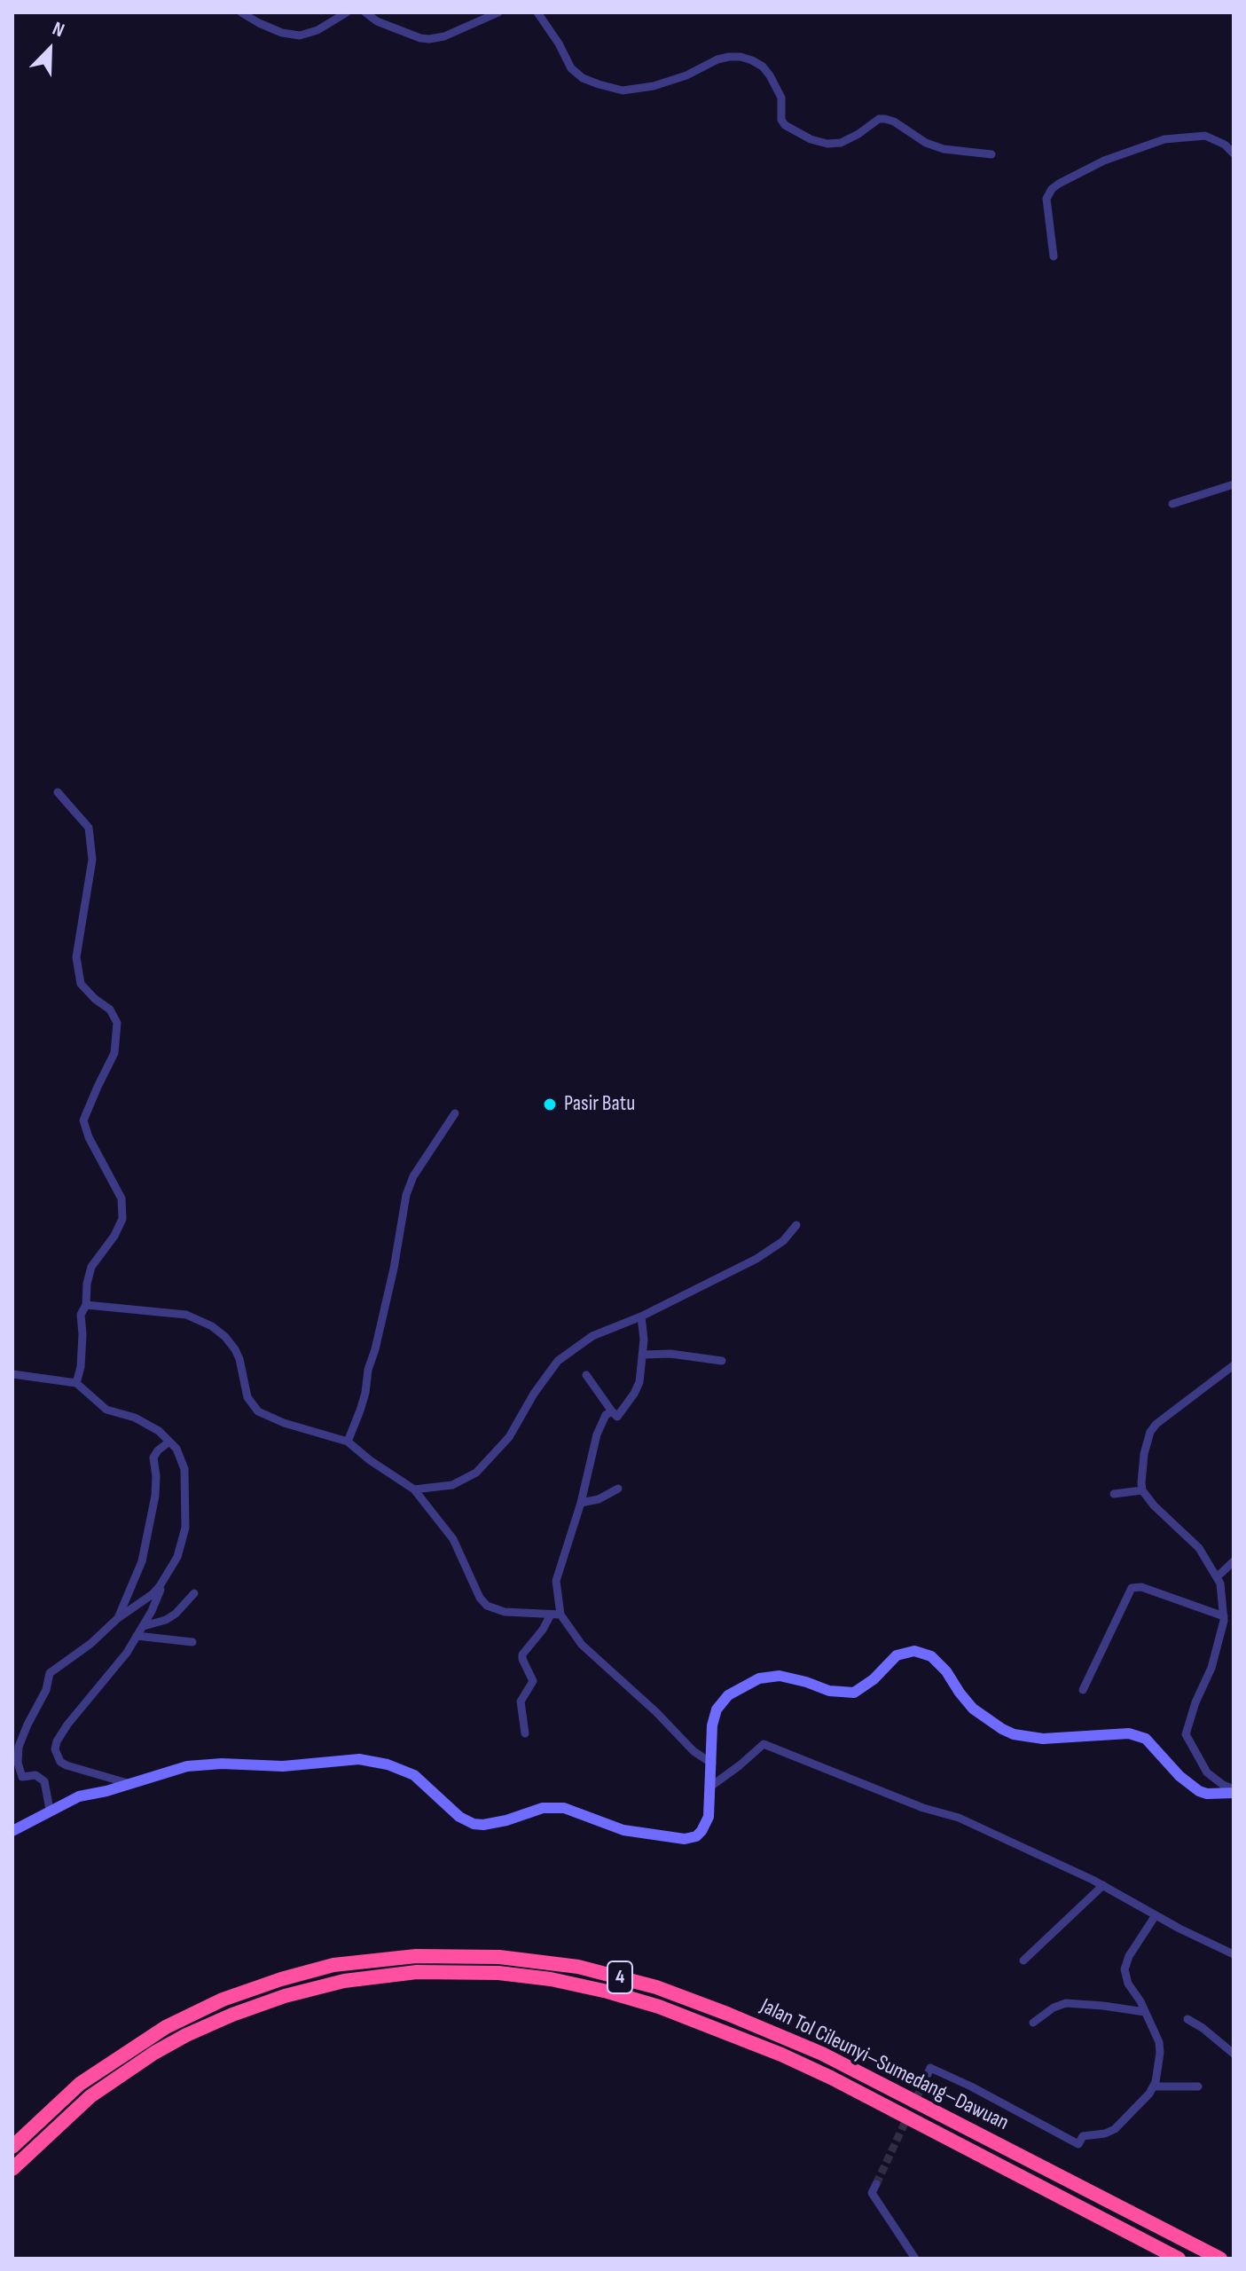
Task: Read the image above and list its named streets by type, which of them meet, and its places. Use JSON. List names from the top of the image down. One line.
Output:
{"streets":{"highway":["4","Jalan Tol Cileunyi–Sumedang–Dawuan"]},"places":["Pasir Batu"],"north":"top right"}
